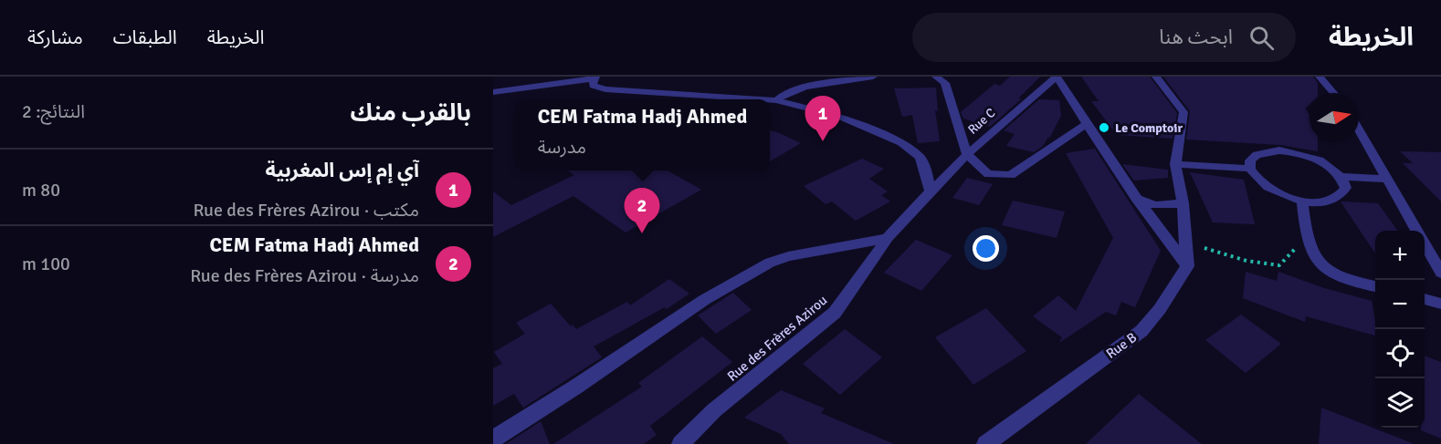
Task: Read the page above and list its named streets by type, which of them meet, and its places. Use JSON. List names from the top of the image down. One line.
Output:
{"streets":{"street":["Rue C","Rue des Frères Azirou","Rue B"]},"crossings":[["Rue C","Rue des Frères Azirou"]],"places":["Le Comptoir"],"north":"right","page":{"header":"الخريطة","search":"ابحث هنا","nav":["الخريطة","الطبقات","مشاركة"],"heading":["بالقرب منك","النتائج: 2"],"pins":["1","2"],"popup":["CEM Fatma Hadj Ahmed","مدرسة"],"list":[{"mark":"1","name":"آي إم إس المغربية","note":"مكتب · Rue des Frères Azirou","value":"80 m"},{"mark":"2","name":"CEM Fatma Hadj Ahmed","note":"مدرسة · Rue des Frères Azirou","value":"100 m"}],"map_buttons":["+","−"]}}
